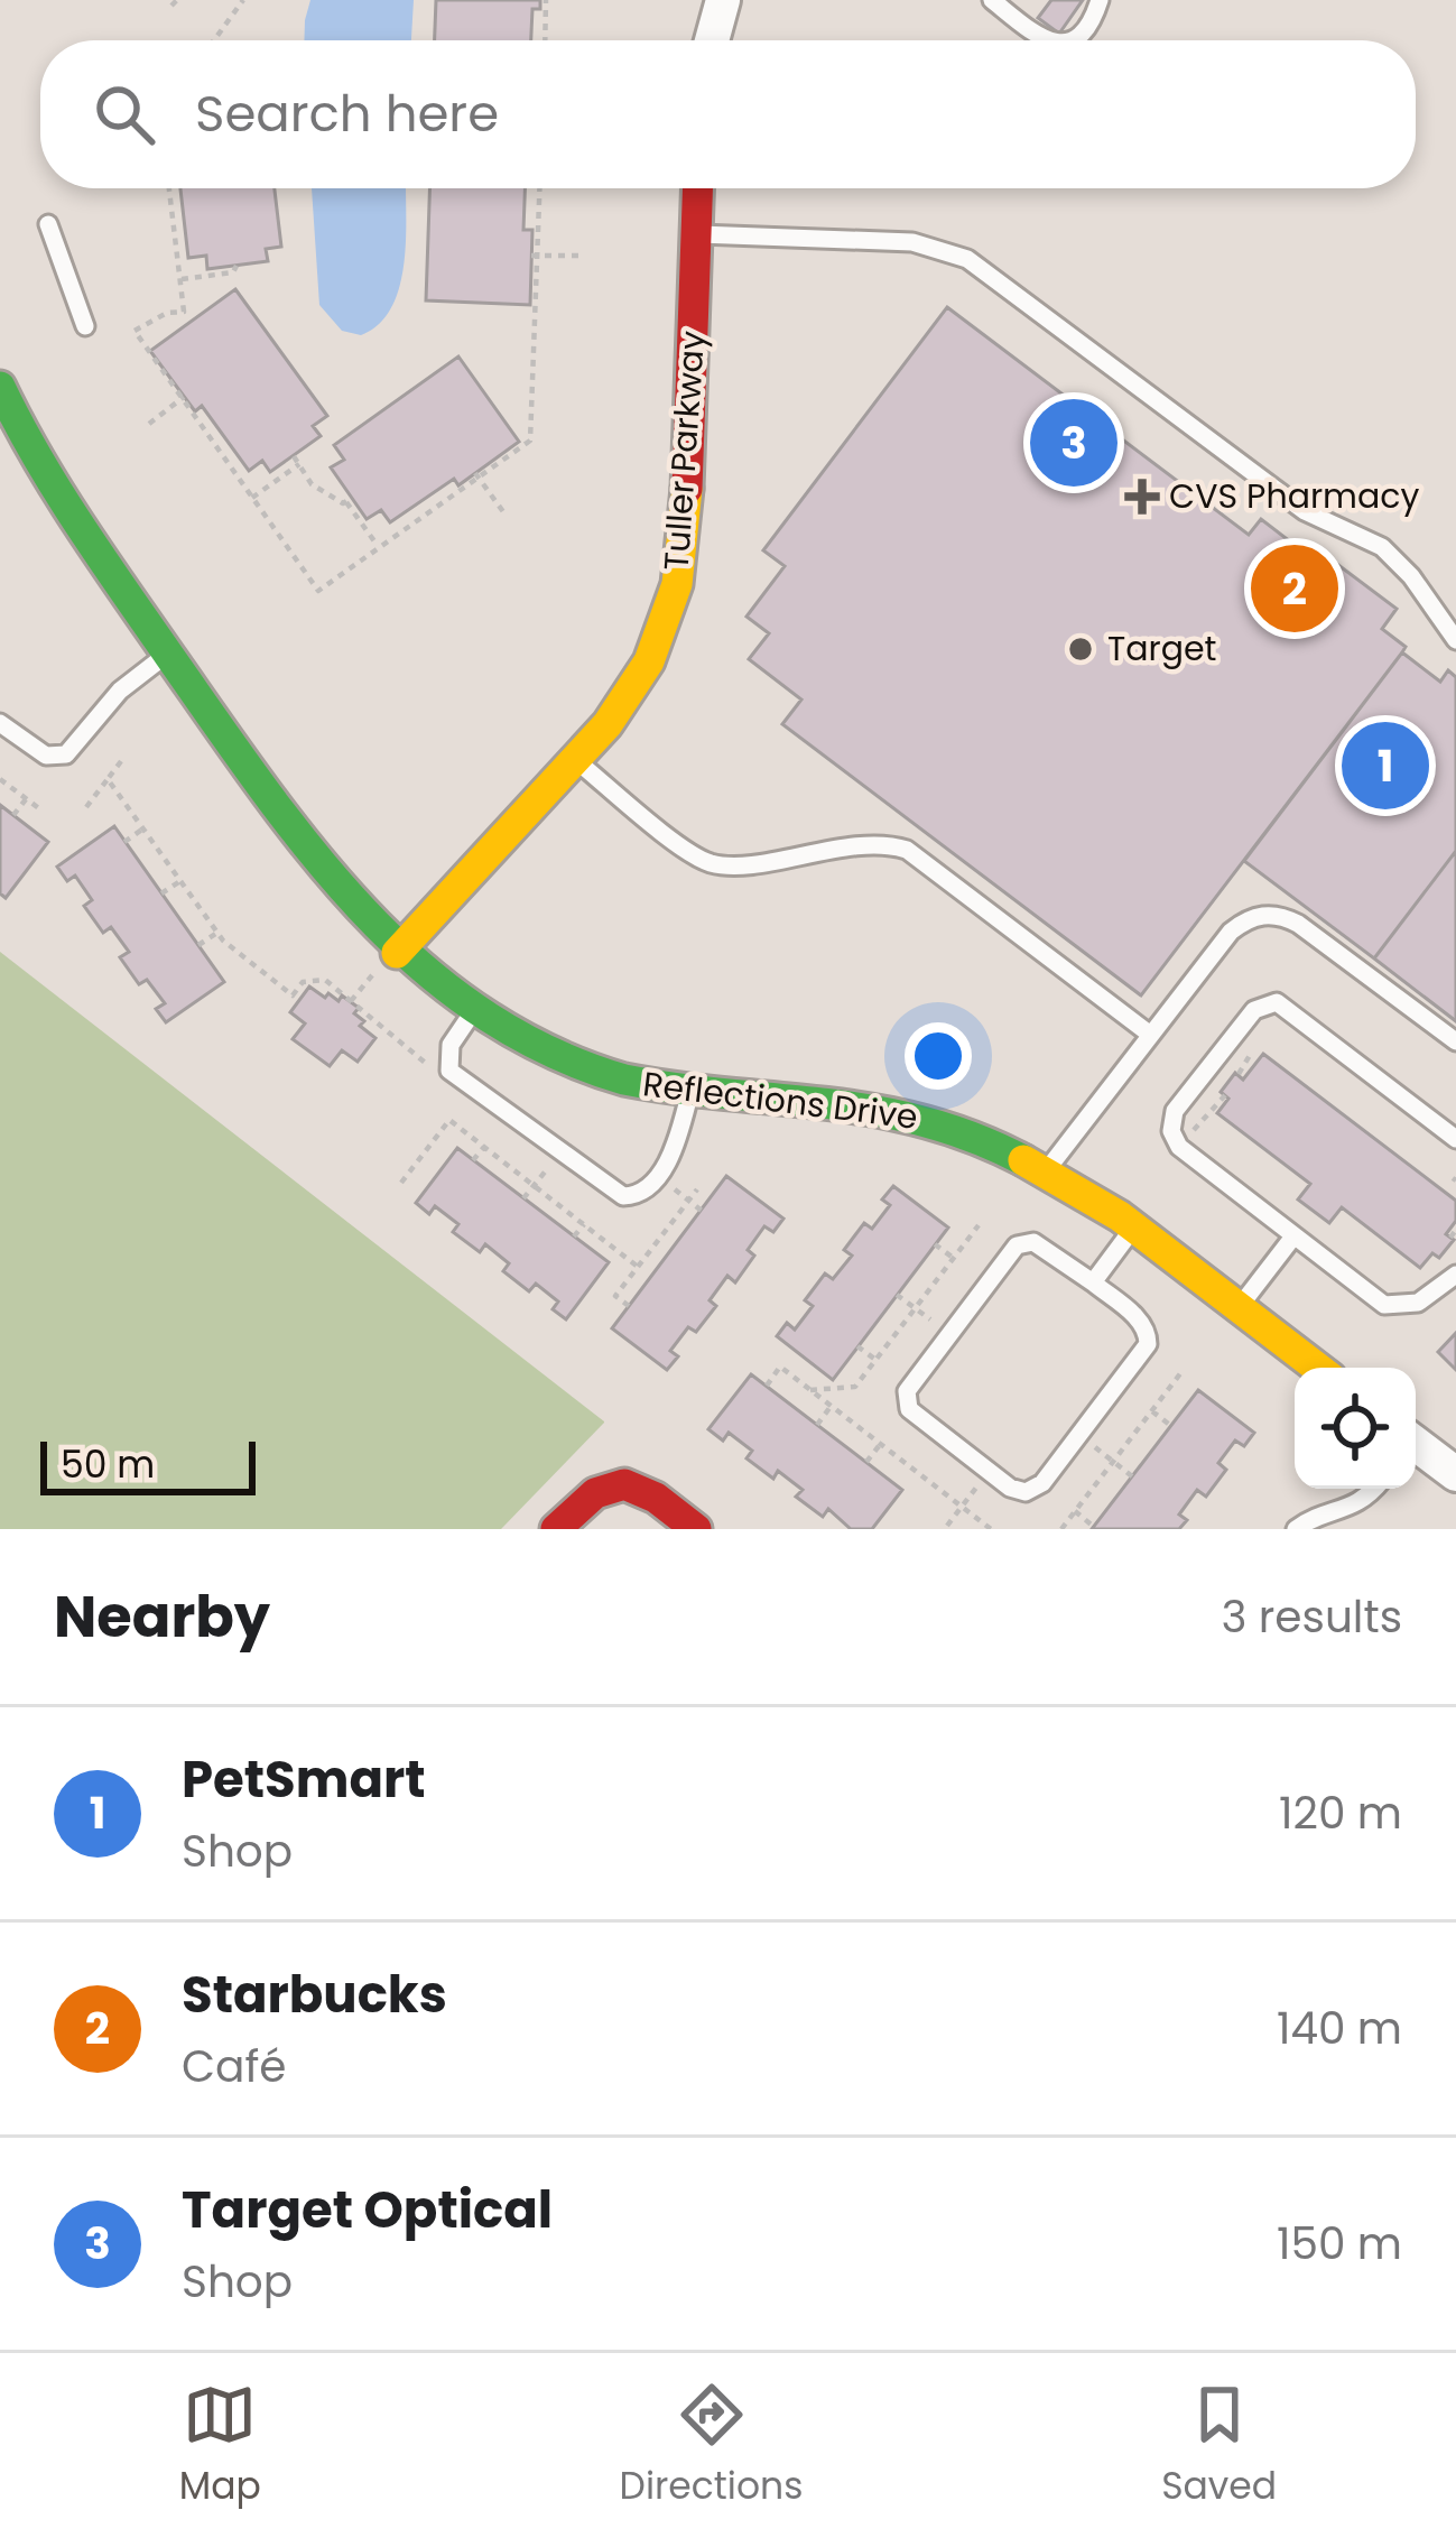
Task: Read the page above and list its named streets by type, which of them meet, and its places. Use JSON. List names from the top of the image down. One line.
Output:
{"streets":{"street":["Tuller Parkway","Reflections Drive"]},"crossings":[["Tuller Parkway","Reflections Drive"]],"places":{"health":["CVS Pharmacy"],"other":["Target"]},"scale_bar":"50 m","page":{"search":"Search here","pins":["3","2","1"],"scale":"50 m","heading":["Nearby","3 results"],"list":[{"mark":"1","name":"PetSmart","note":"Shop","value":"120 m"},{"mark":"2","name":"Starbucks","note":"Café","value":"140 m"},{"mark":"3","name":"Target Optical","note":"Shop","value":"150 m"}],"nav":["Map","Directions","Saved"]}}
